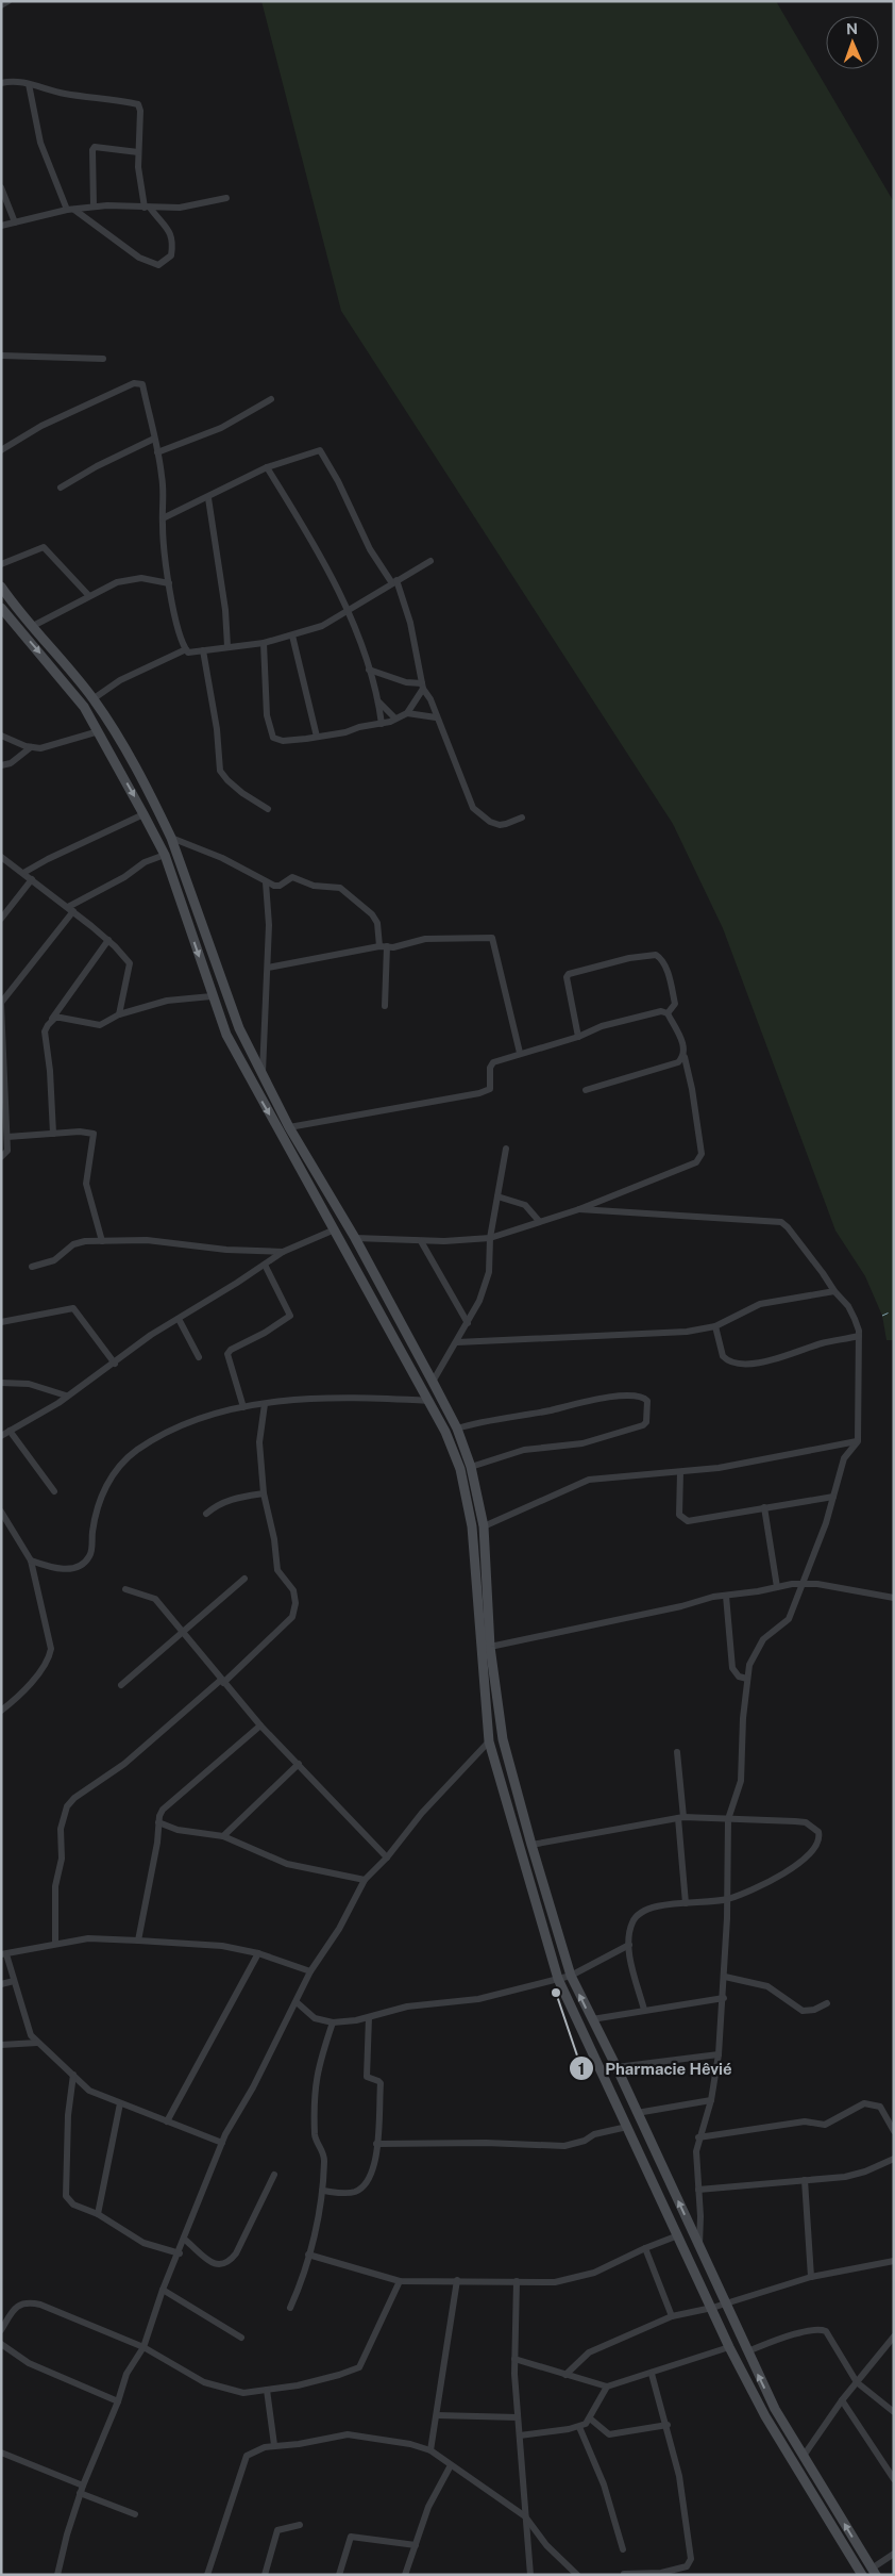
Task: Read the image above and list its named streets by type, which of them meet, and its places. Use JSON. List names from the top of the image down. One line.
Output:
{"places":["Pharmacie Hêvié"],"north":"top"}
